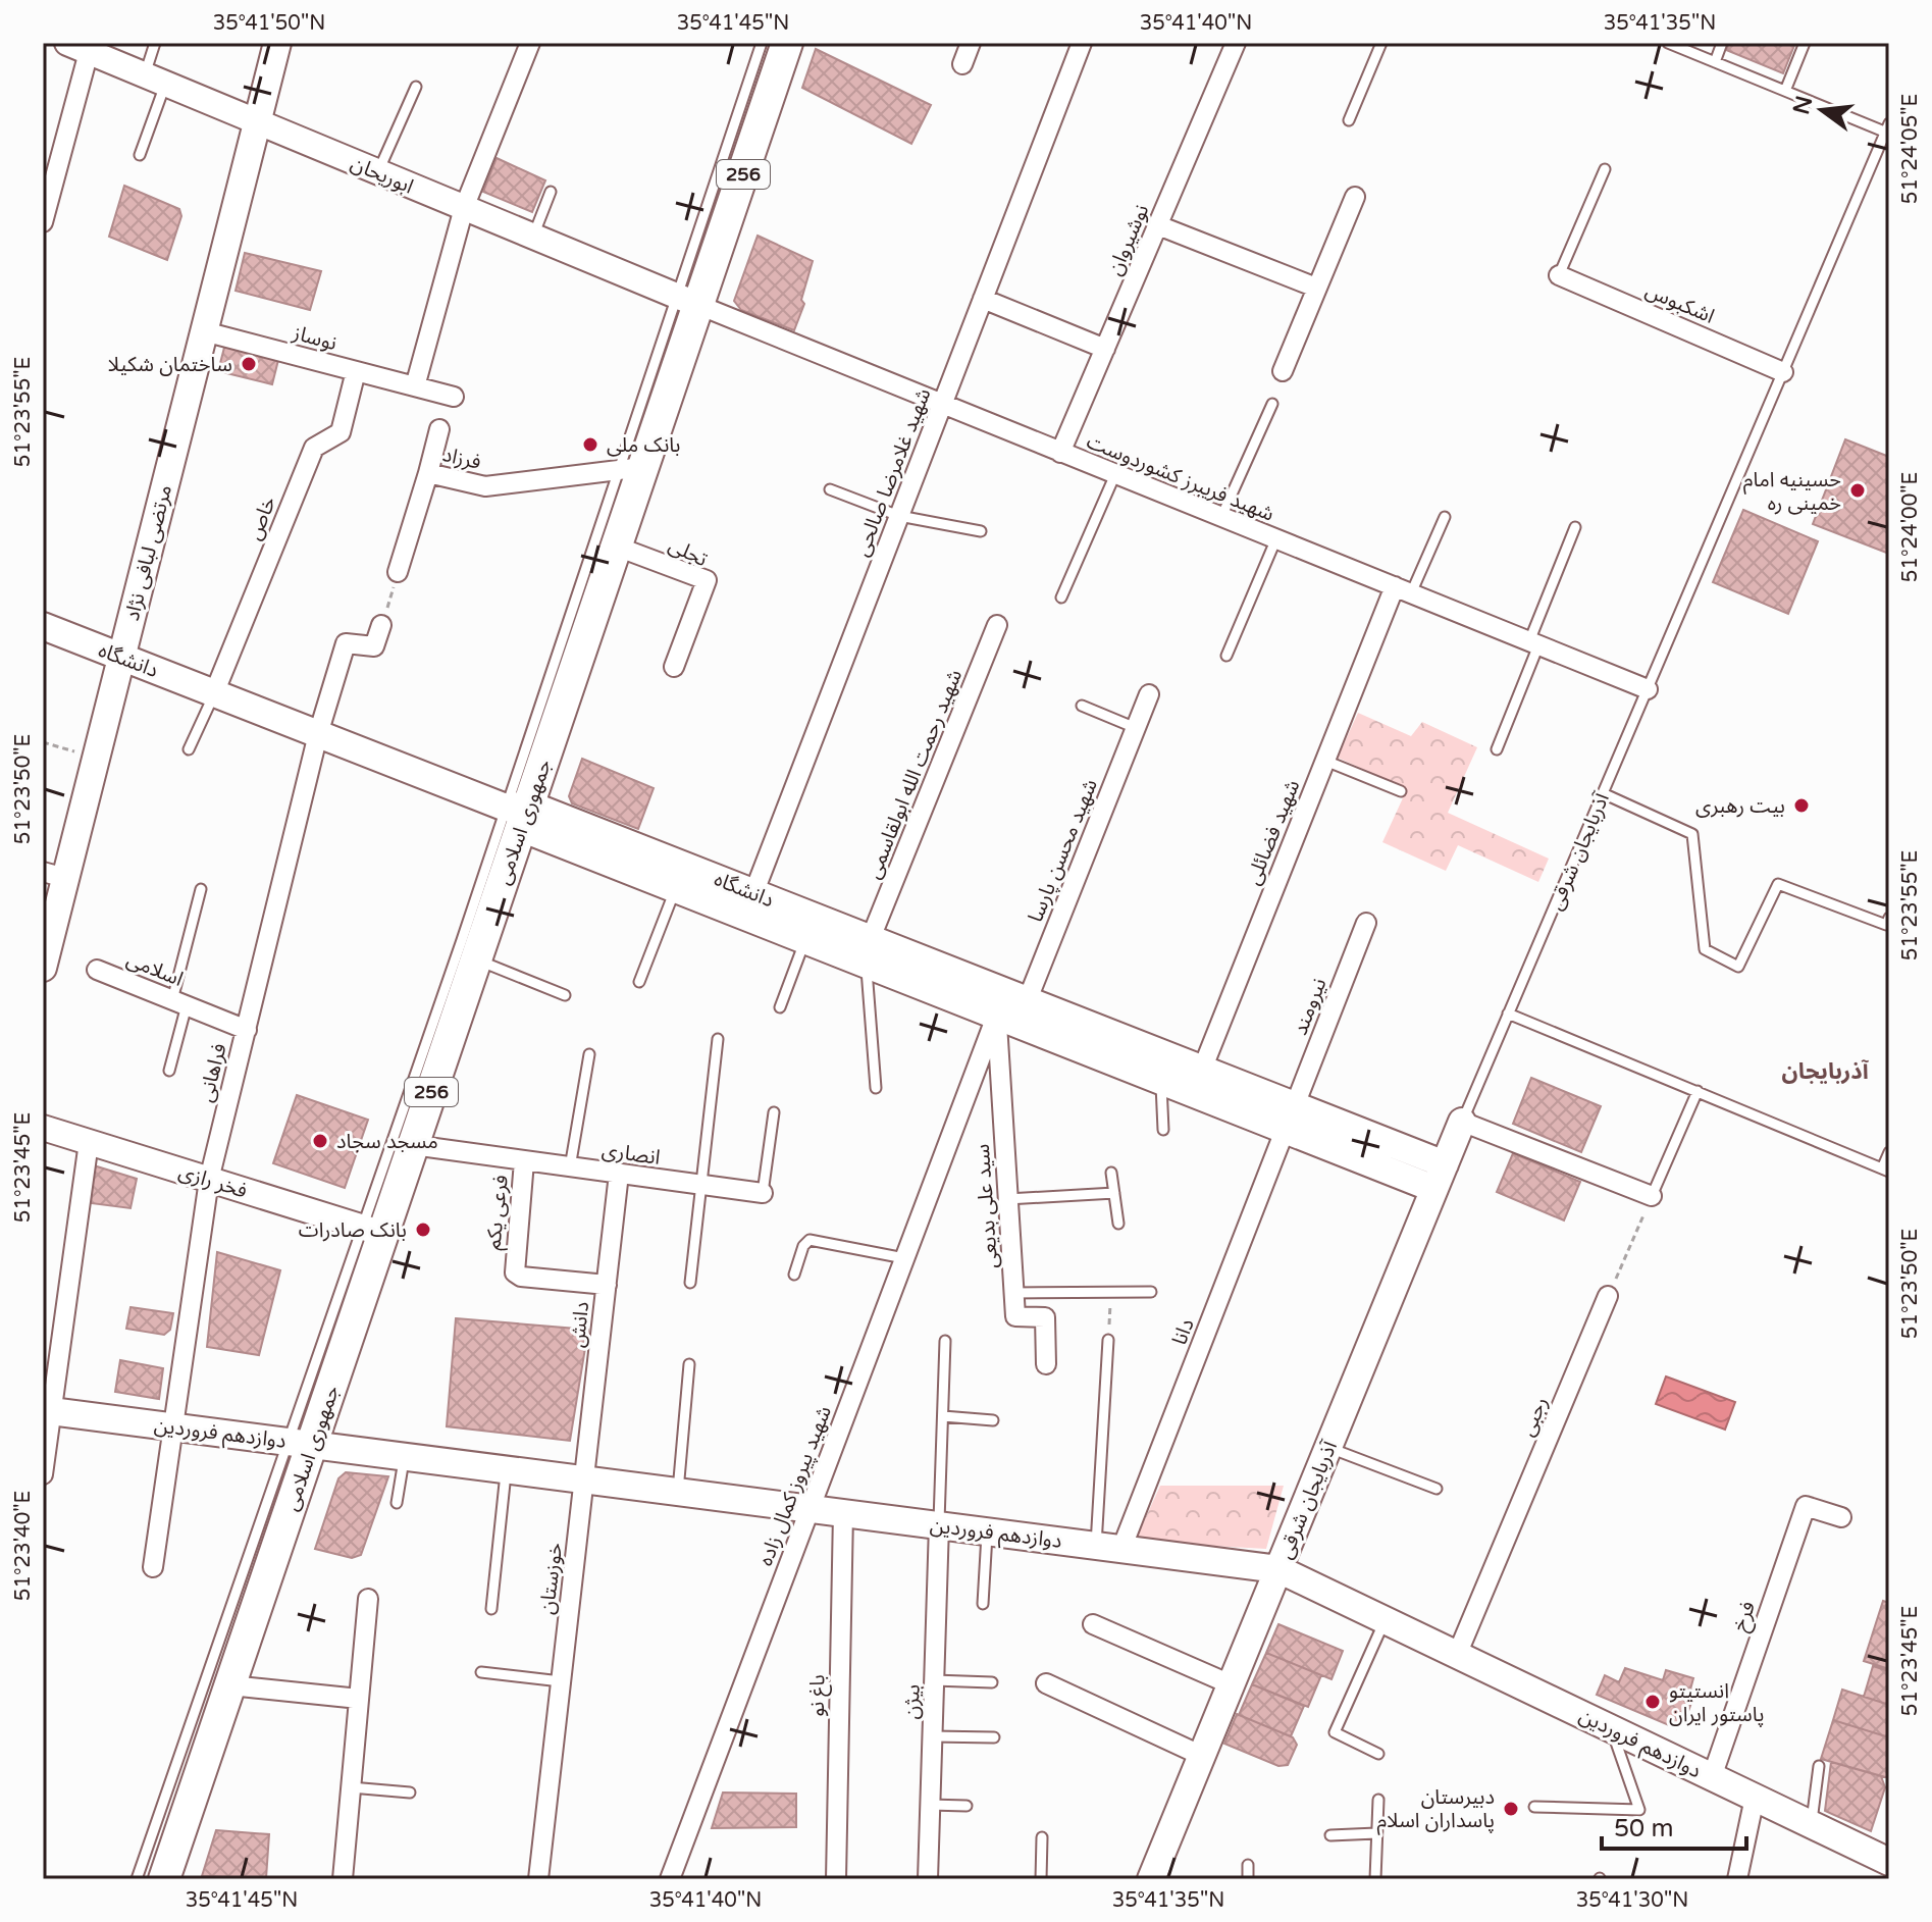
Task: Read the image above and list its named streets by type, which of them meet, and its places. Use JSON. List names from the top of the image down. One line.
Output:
{"streets":{"main road":["256","مرتضی لبافی نژاد","دانشگاه","جمهوری اسلامی","آذربایجان شرقی","دوازدهم فروردین"],"street":["ابوریحان","نوشیروان","اشکبوس","نوساز","فرزاد","شهید غلامرضا صالحی","شهید فریبرز کشوردوست","خاص","تجلی","شهید رحمت الله ابولقاسمی","شهید فضائلی","شهید محسن پارسا","اسلامی","نیرومند","فراهانی","انصاری","فخر رازی","سید علی بدیعی","فرعی یکم","دانش","دانا","رجبی","شهید پیروز کمال زاده","خوزستان","فرخ","باغ نو","بیژن"]},"crossings":[["ابوریحان","شهید فریبرز کشوردوست"],["ابوریحان","مرتضی لبافی نژاد"],["ابوریحان","جمهوری اسلامی"],["نوشیروان","شهید فریبرز کشوردوست"],["اشکبوس","آذربایجان شرقی"],["نوساز","خاص"],["نوساز","مرتضی لبافی نژاد"],["فرزاد","جمهوری اسلامی"],["شهید غلامرضا صالحی","شهید فریبرز کشوردوست"],["شهید غلامرضا صالحی","دانشگاه"],["شهید فریبرز کشوردوست","جمهوری اسلامی"],["شهید فریبرز کشوردوست","شهید فضائلی"],["شهید فریبرز کشوردوست","آذربایجان شرقی"],["خاص","دانشگاه"],["تجلی","جمهوری اسلامی"],["مرتضی لبافی نژاد","دانشگاه"],["دانشگاه","شهید رحمت الله ابولقاسمی"],["دانشگاه","جمهوری اسلامی"],["دانشگاه","شهید فضائلی"],["دانشگاه","شهید محسن پارسا"],["دانشگاه","آذربایجان شرقی"],["دانشگاه","نیرومند"],["دانشگاه","فراهانی"],["دانشگاه","سید علی بدیعی"],["دانشگاه","دانا"],["دانشگاه","شهید پیروز کمال زاده"],["جمهوری اسلامی","انصاری"],["جمهوری اسلامی","فخر رازی"],["جمهوری اسلامی","دوازدهم فروردین"],["شهید محسن پارسا","سید علی بدیعی"],["شهید محسن پارسا","شهید پیروز کمال زاده"],["آذربایجان شرقی","دوازدهم فروردین"],["اسلامی","فراهانی"],["فراهانی","فخر رازی"],["فراهانی","دوازدهم فروردین"],["انصاری","فرعی یکم"],["انصاری","دانش"],["سید علی بدیعی","شهید پیروز کمال زاده"],["فرعی یکم","دانش"],["دانش","دوازدهم فروردین"],["دانش","خوزستان"],["دانا","دوازدهم فروردین"],["رجبی","دوازدهم فروردین"],["دوازدهم فروردین","شهید پیروز کمال زاده"],["دوازدهم فروردین","خوزستان"],["دوازدهم فروردین","فرخ"],["دوازدهم فروردین","باغ نو"],["دوازدهم فروردین","بیژن"]],"districts":["آذربایجان"],"places":["ساختمان شکیلا","بانک ملی","حسینیه امام خمینی ره","بیت رهبری","مسجد سجاد","بانک صادرات","انستیتو پاستور ایران","دبیرستان پاسداران اسلام"],"scale_bar":"50 m","north":"left","coordinates":["35°41'50\"N","35°41'45\"N","35°41'40\"N","35°41'35\"N","51°24'05\"E","51°23'55\"E","51°24'00\"E","51°23'50\"E","51°23'45\"E","51°23'40\"E","35°41'30\"N"]}
